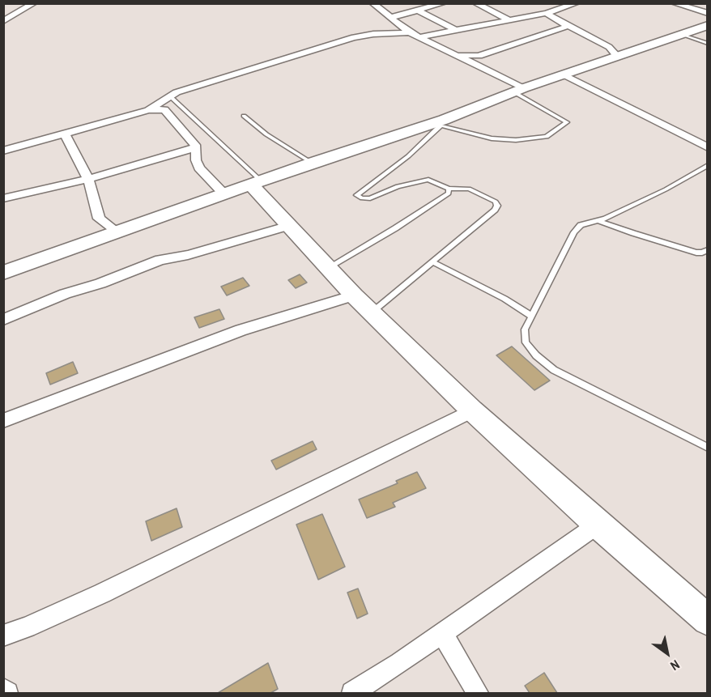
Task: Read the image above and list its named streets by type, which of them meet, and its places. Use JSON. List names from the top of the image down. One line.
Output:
{"north":"bottom right"}
